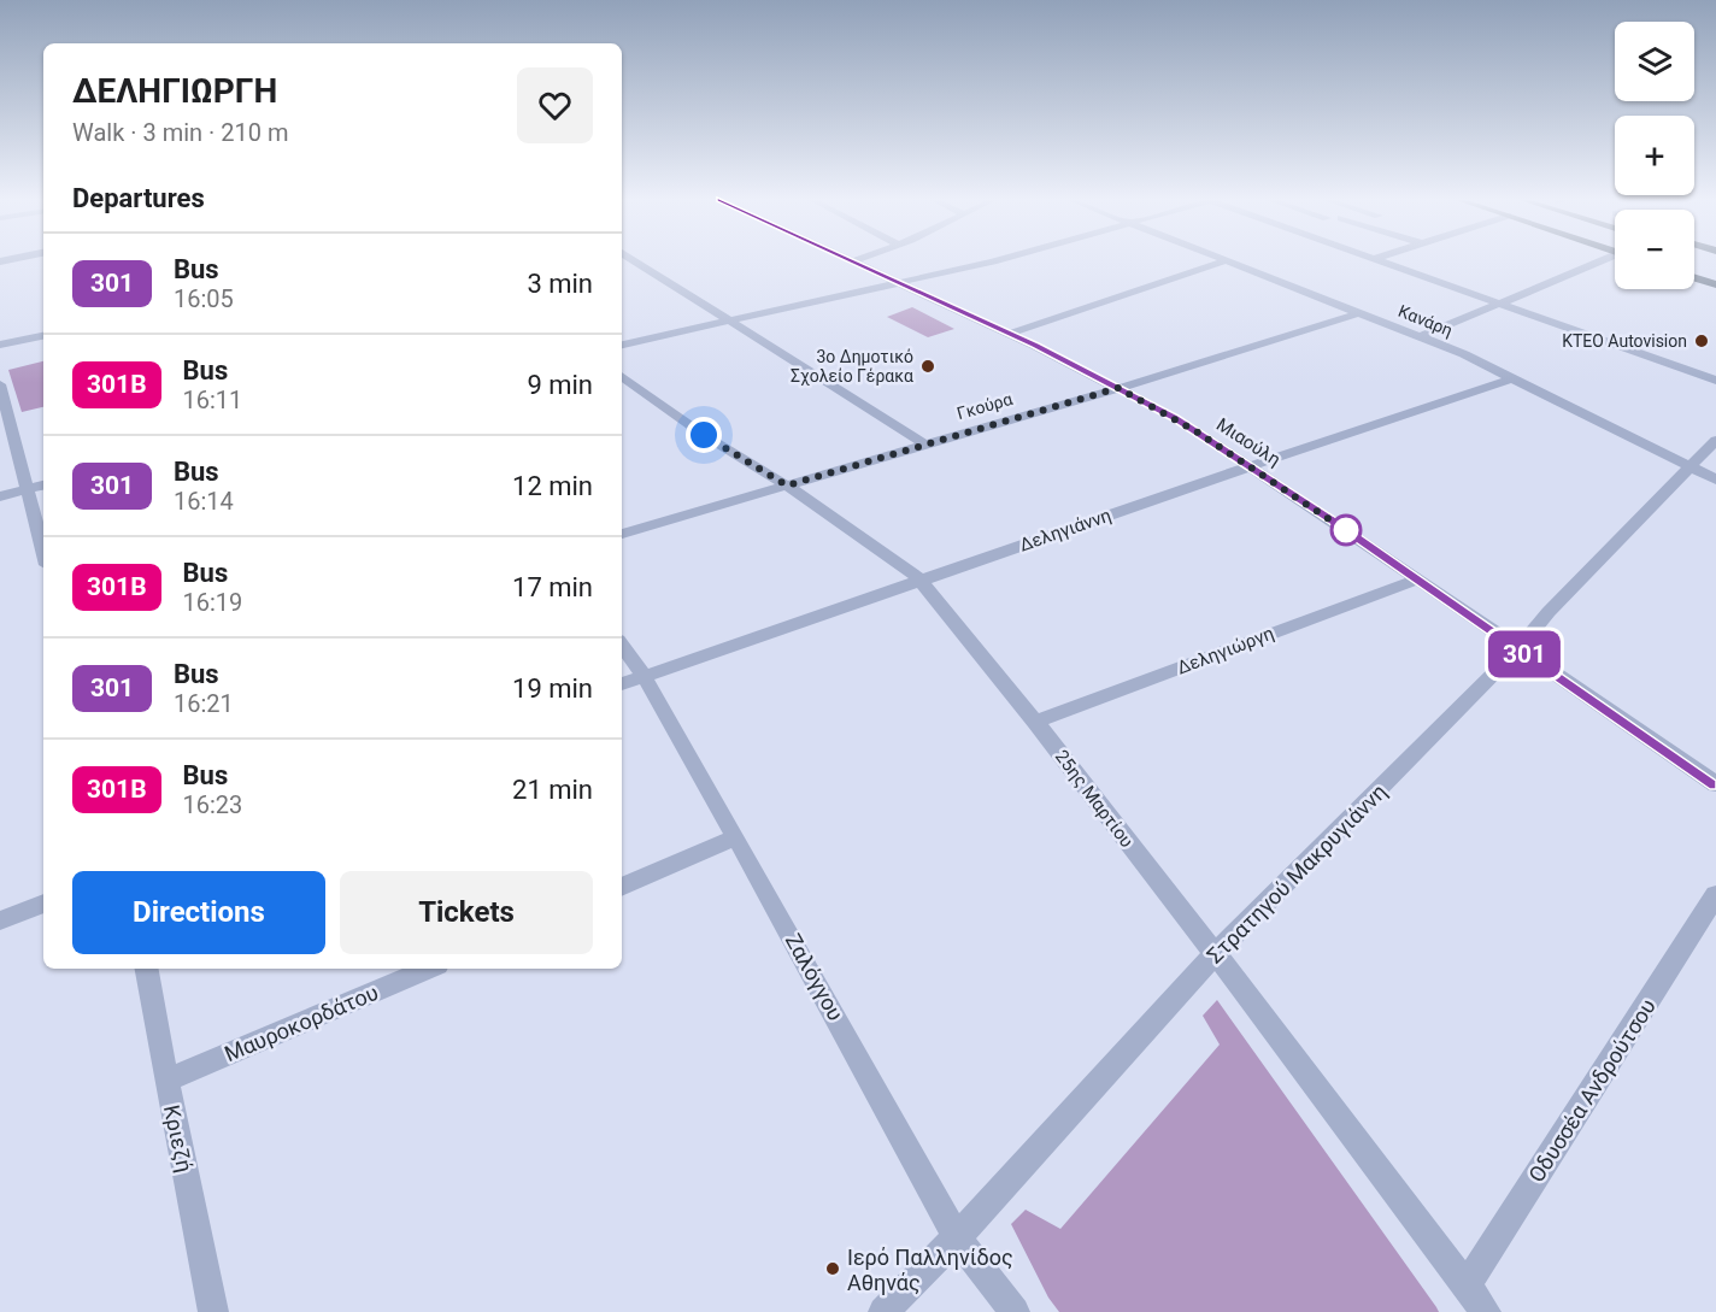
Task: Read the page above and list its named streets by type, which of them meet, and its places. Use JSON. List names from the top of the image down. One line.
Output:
{"streets":{"street":["Κανάρη","Γκούρα","Μιαούλη","Δεληγιάννη","Δεληγιώργη","25ης Μαρτίου","Στρατηγού Μακρυγιάννη","Ζαλόγγου","Μαυροκορδάτου","Οδυσσέα Ανδρούτσου","Κριεζή"]},"crossings":[["Κανάρη","Γκούρα"],["Κανάρη","Δεληγιάννη"],["Κανάρη","Στρατηγού Μακρυγιάννη"],["Γκούρα","Μιαούλη"],["Γκούρα","25ης Μαρτίου"],["Μιαούλη","Δεληγιάννη"],["Μιαούλη","Δεληγιώργη"],["Μιαούλη","Στρατηγού Μακρυγιάννη"],["Δεληγιάννη","25ης Μαρτίου"],["Δεληγιάννη","Ζαλόγγου"],["Δεληγιώργη","25ης Μαρτίου"],["25ης Μαρτίου","Στρατηγού Μακρυγιάννη"],["25ης Μαρτίου","Οδυσσέα Ανδρούτσου"],["Στρατηγού Μακρυγιάννη","Ζαλόγγου"],["Μαυροκορδάτου","Κριεζή"]],"places":["ΚΤΕΟ Autovision","3ο Δημοτικό Σχολείο Γέρακα","Ιερό Παλληνίδος Αθηνάς"],"lines":["bus line 301"],"page":{"on_map":"301","map_buttons":["+","−"],"heading":[["ΔΕΛΗΓΙΩΡΓΗ","Walk · 3 min · 210 m"],"Departures"],"list":[{"mark":"301","name":"Bus","note":"16:05","value":"3 min"},{"mark":"301B","name":"Bus","note":"16:11","value":"9 min"},{"mark":"301","name":"Bus","note":"16:14","value":"12 min"},{"mark":"301B","name":"Bus","note":"16:19","value":"17 min"},{"mark":"301","name":"Bus","note":"16:21","value":"19 min"},{"mark":"301B","name":"Bus","note":"16:23","value":"21 min"}],"buttons":["Directions","Tickets"]}}
